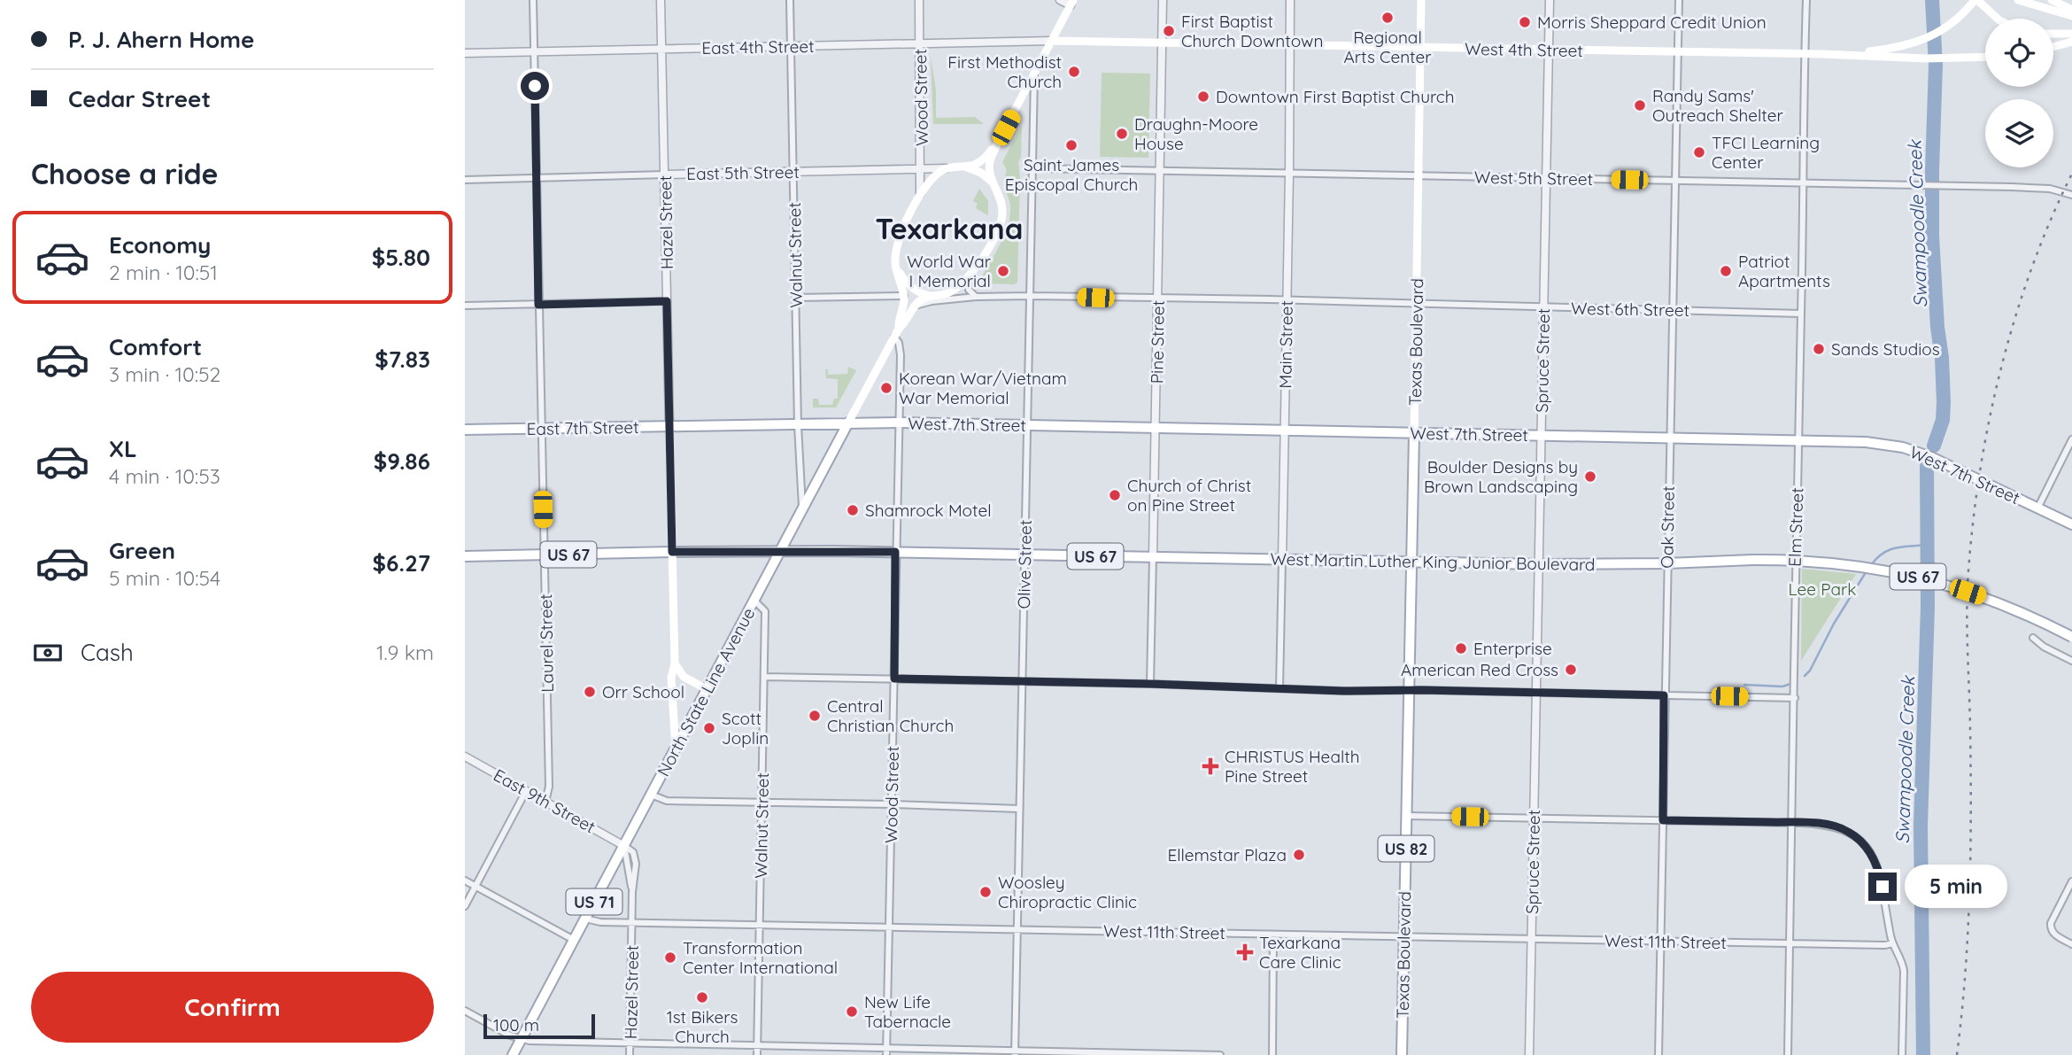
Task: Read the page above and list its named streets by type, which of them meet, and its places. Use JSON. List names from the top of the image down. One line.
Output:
{"streets":{"main road":["West 4th Street","Hazel Street","Texas Boulevard","West 7th Street","East 7th Street","US 67","West Martin Luther King Junior Boulevard","North State Line Avenue","US 82","US 71"],"street":["East 4th Street","Wood Street","East 5th Street","West 5th Street","Walnut Street","West 6th Street","Pine Street","Main Street","Spruce Street","Oak Street","Elm Street","Olive Street","Laurel Street","East 9th Street","West 11th Street"]},"crossings":[["East 4th Street","West 4th Street"],["East 4th Street","Wood Street"],["East 4th Street","Hazel Street"],["East 4th Street","Walnut Street"],["East 4th Street","Laurel Street"],["East 4th Street","North State Line Avenue"],["West 4th Street","Pine Street"],["West 4th Street","Texas Boulevard"],["West 4th Street","Main Street"],["West 4th Street","Spruce Street"],["West 4th Street","Oak Street"],["West 4th Street","Elm Street"],["West 4th Street","North State Line Avenue"],["Wood Street","East 5th Street"],["Wood Street","West 7th Street"],["Wood Street","West Martin Luther King Junior Boulevard"],["Wood Street","North State Line Avenue"],["Wood Street","West 11th Street"],["East 5th Street","Hazel Street"],["East 5th Street","Walnut Street"],["East 5th Street","Laurel Street"],["East 5th Street","North State Line Avenue"],["West 5th Street","Pine Street"],["West 5th Street","Texas Boulevard"],["West 5th Street","Main Street"],["West 5th Street","Spruce Street"],["West 5th Street","Oak Street"],["West 5th Street","Elm Street"],["West 5th Street","Olive Street"],["Hazel Street","East 7th Street"],["Hazel Street","US 67"],["Hazel Street","North State Line Avenue"],["Hazel Street","East 9th Street"],["Hazel Street","West 11th Street"],["Walnut Street","East 7th Street"],["Walnut Street","North State Line Avenue"],["Walnut Street","West 11th Street"],["West 6th Street","Pine Street"],["West 6th Street","Texas Boulevard"],["West 6th Street","Main Street"],["West 6th Street","Spruce Street"],["West 6th Street","Oak Street"],["West 6th Street","Elm Street"],["West 6th Street","Olive Street"],["West 6th Street","North State Line Avenue"],["Pine Street","West 7th Street"],["Pine Street","West Martin Luther King Junior Boulevard"],["Texas Boulevard","West 7th Street"],["Texas Boulevard","West Martin Luther King Junior Boulevard"],["Texas Boulevard","West 11th Street"],["Main Street","West 7th Street"],["Main Street","West Martin Luther King Junior Boulevard"],["Spruce Street","West 7th Street"],["Spruce Street","West Martin Luther King Junior Boulevard"],["Spruce Street","West 11th Street"],["West 7th Street","East 7th Street"],["West 7th Street","Oak Street"],["West 7th Street","Elm Street"],["West 7th Street","Olive Street"],["West 7th Street","North State Line Avenue"],["East 7th Street","Laurel Street"],["East 7th Street","North State Line Avenue"],["Oak Street","West Martin Luther King Junior Boulevard"],["Oak Street","West 11th Street"],["Elm Street","West 11th Street"],["US 67","West Martin Luther King Junior Boulevard"],["US 67","Laurel Street"],["US 67","North State Line Avenue"],["West Martin Luther King Junior Boulevard","Olive Street"],["West Martin Luther King Junior Boulevard","North State Line Avenue"],["Olive Street","North State Line Avenue"],["Olive Street","West 11th Street"],["Laurel Street","East 9th Street"],["North State Line Avenue","East 9th Street"],["North State Line Avenue","West 11th Street"]],"districts":["Texarkana"],"water":["Swampoodle Creek"],"parks":["Lee Park"],"places":{"other":["Regional Arts Center","Morris Sheppard Credit Union","First Baptist Church Downtown","First Methodist Church","Downtown First Baptist Church","Randy Sams' Outreach Shelter","Draughn-Moore House","Saint James Episcopal Church","TFCI Learning Center","World War I Memorial","Patriot Apartments","Sands Studios","Korean War/Vietnam War Memorial","Boulder Designs by Brown Landscaping","Church of Christ on Pine Street","Shamrock Motel","Enterprise","American Red Cross","Orr School","Central Christian Church","Scott Joplin","Ellemstar Plaza","Woosley Chiropractic Clinic","Transformation Center International","1st Bikers Church","New Life Tabernacle"],"health":["CHRISTUS Health Pine Street","Texarkana Care Clinic"]},"scale_bar":"100 m","page":{"banner":["P. J. Ahern Home","Cedar Street"],"heading":"Choose a ride","list":[{"name":"Economy","note":"2 min · 10:51","value":"$5.80"},{"name":"Comfort","note":"3 min · 10:52","value":"$7.83"},{"name":"XL","note":"4 min · 10:53","value":"$9.86"},{"name":"Green","note":"5 min · 10:54","value":"$6.27"}],"pay":["Cash","1.9 km"],"bubble":"5 min","buttons":"Confirm","scale":"100 m"}}
